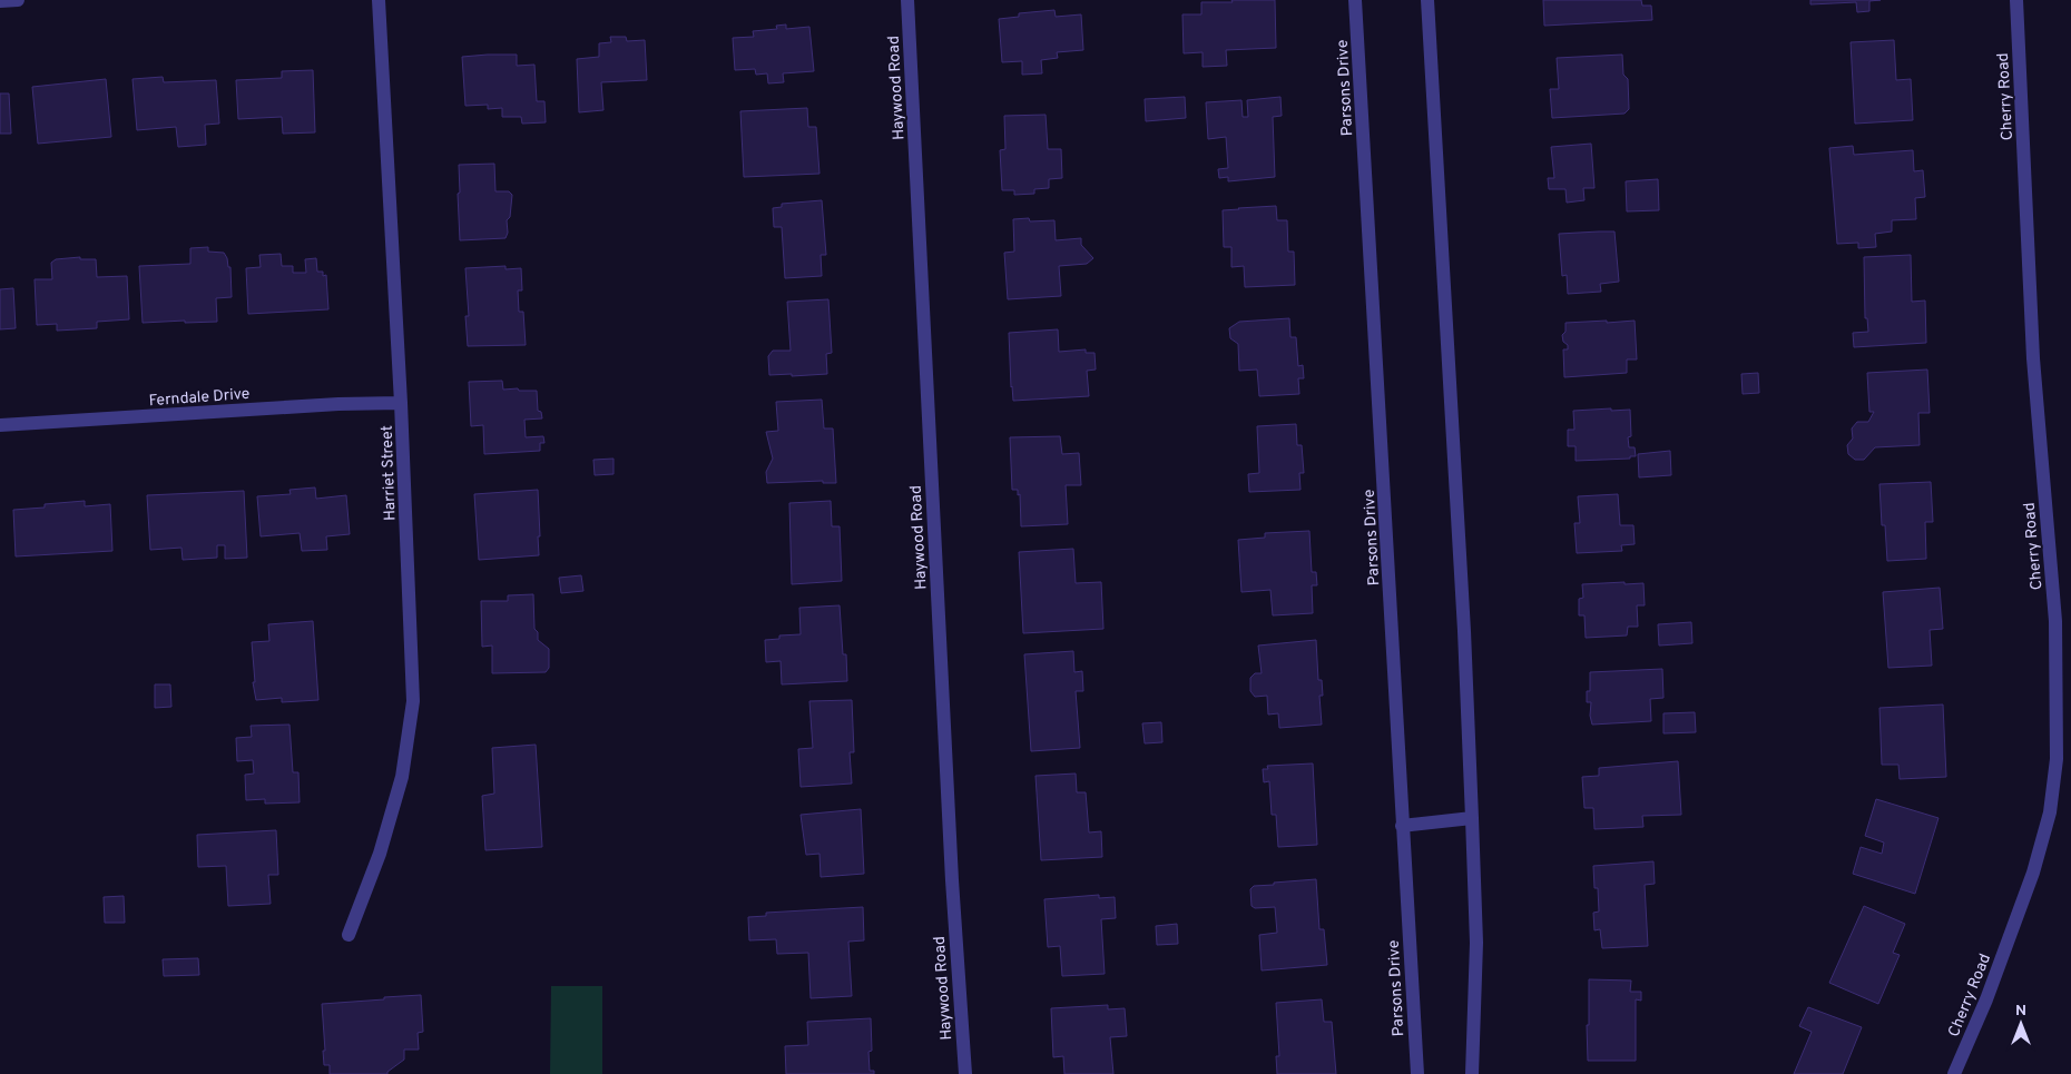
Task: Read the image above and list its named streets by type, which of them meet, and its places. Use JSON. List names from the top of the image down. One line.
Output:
{"streets":{"street":["Haywood Road","Parsons Drive","Cherry Road","Ferndale Drive","Harriet Street"]},"crossings":[["Ferndale Drive","Harriet Street"]],"north":"top"}
